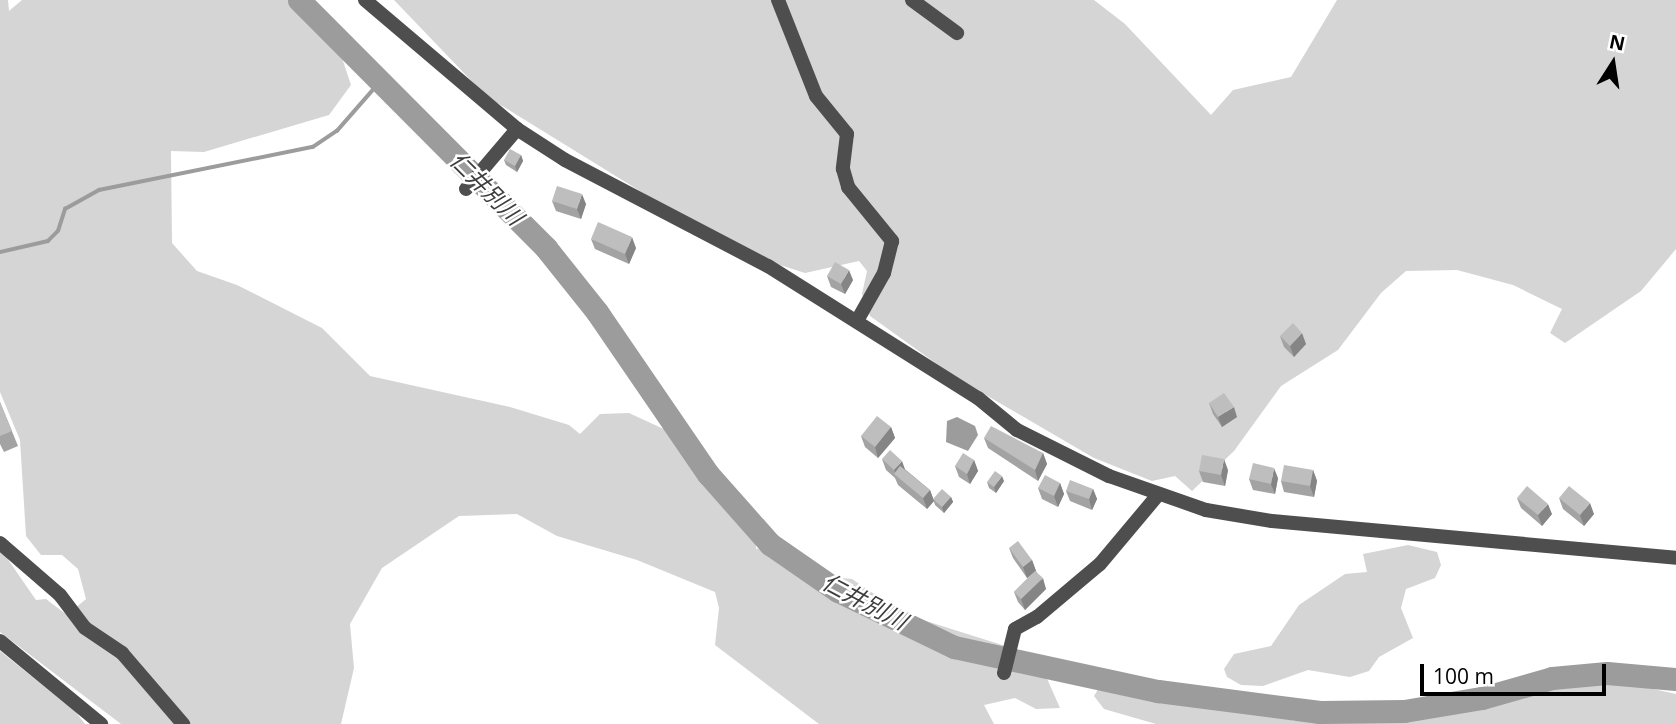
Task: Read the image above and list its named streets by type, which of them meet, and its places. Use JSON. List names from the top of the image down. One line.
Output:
{"water":["仁井別川"],"scale_bar":"100 m","north":"top"}
